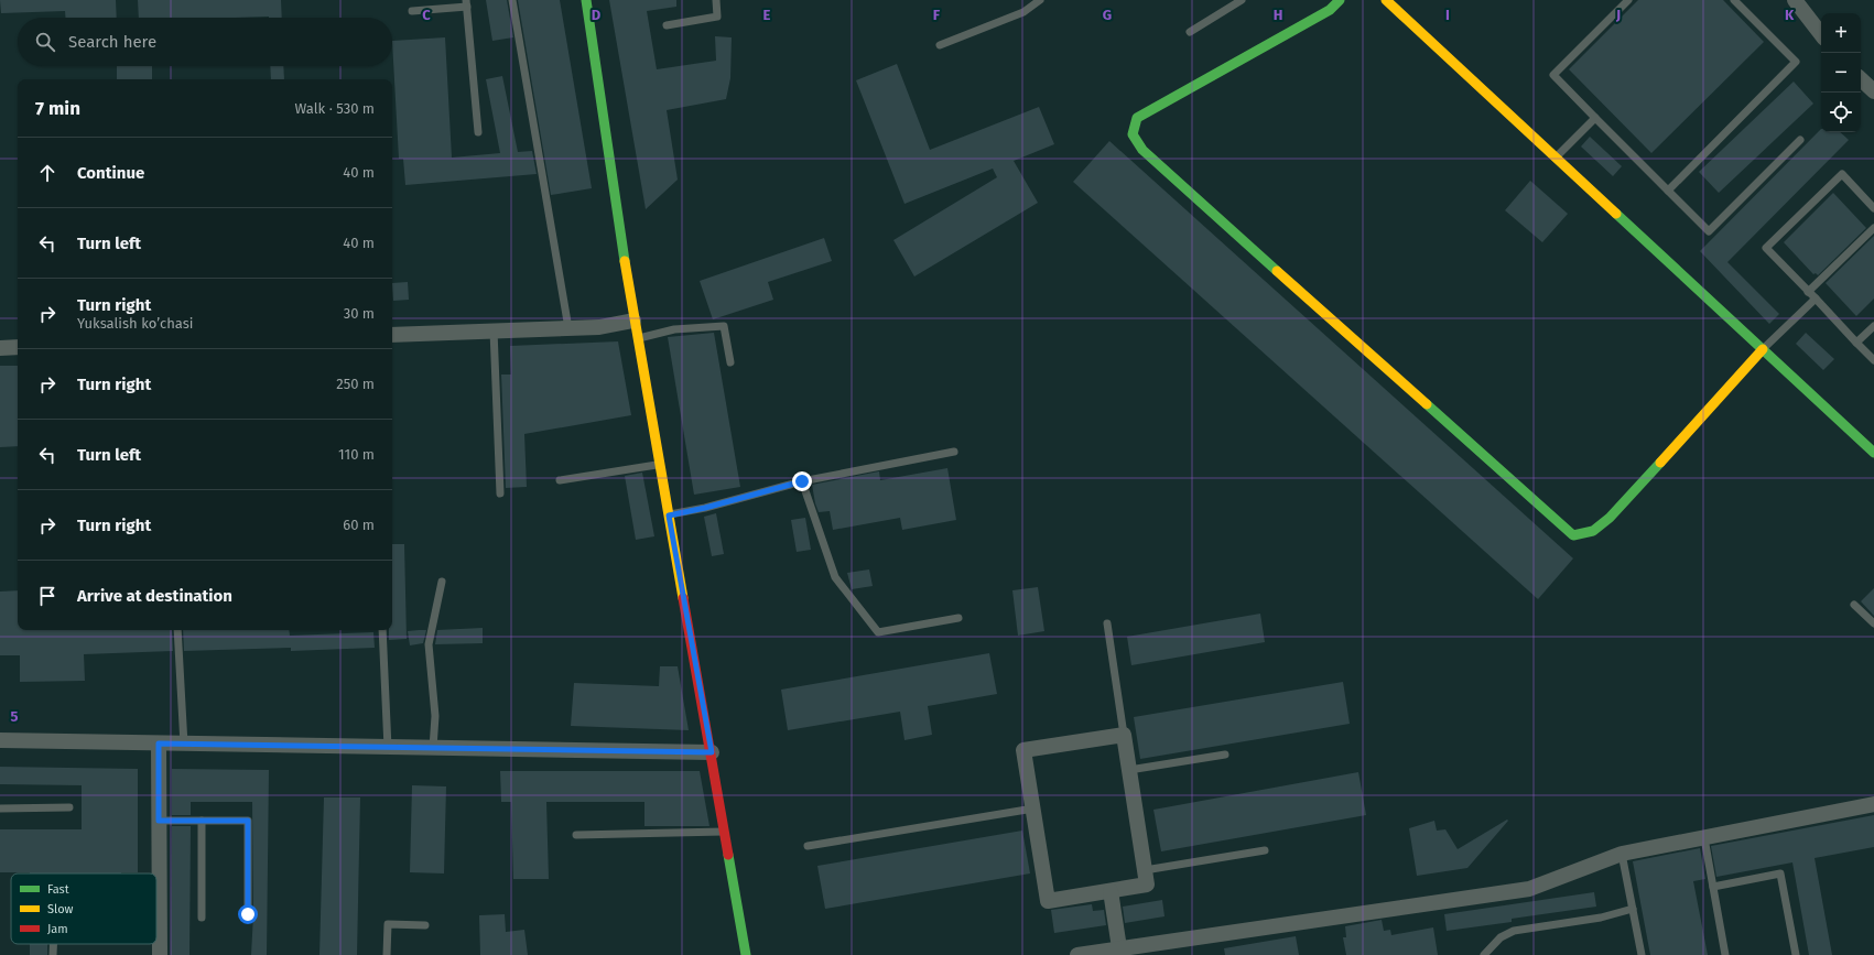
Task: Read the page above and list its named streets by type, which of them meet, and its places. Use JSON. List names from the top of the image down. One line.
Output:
{"legend":["Fast","Slow","Jam"],"page":{"map_buttons":["+","−"],"search":"Search here","heading":["7 min","Walk · 530 m"],"list":[["Continue","40 m"],["Turn left","40 m"],["Turn right","Yuksalish ko’chasi","30 m"],["Turn right","250 m"],["Turn left","110 m"],["Turn right","60 m"],"Arrive at destination"]},"grid":{"columns":["C","D","E","F","G","H","I","J","K"],"rows":["5"]}}
